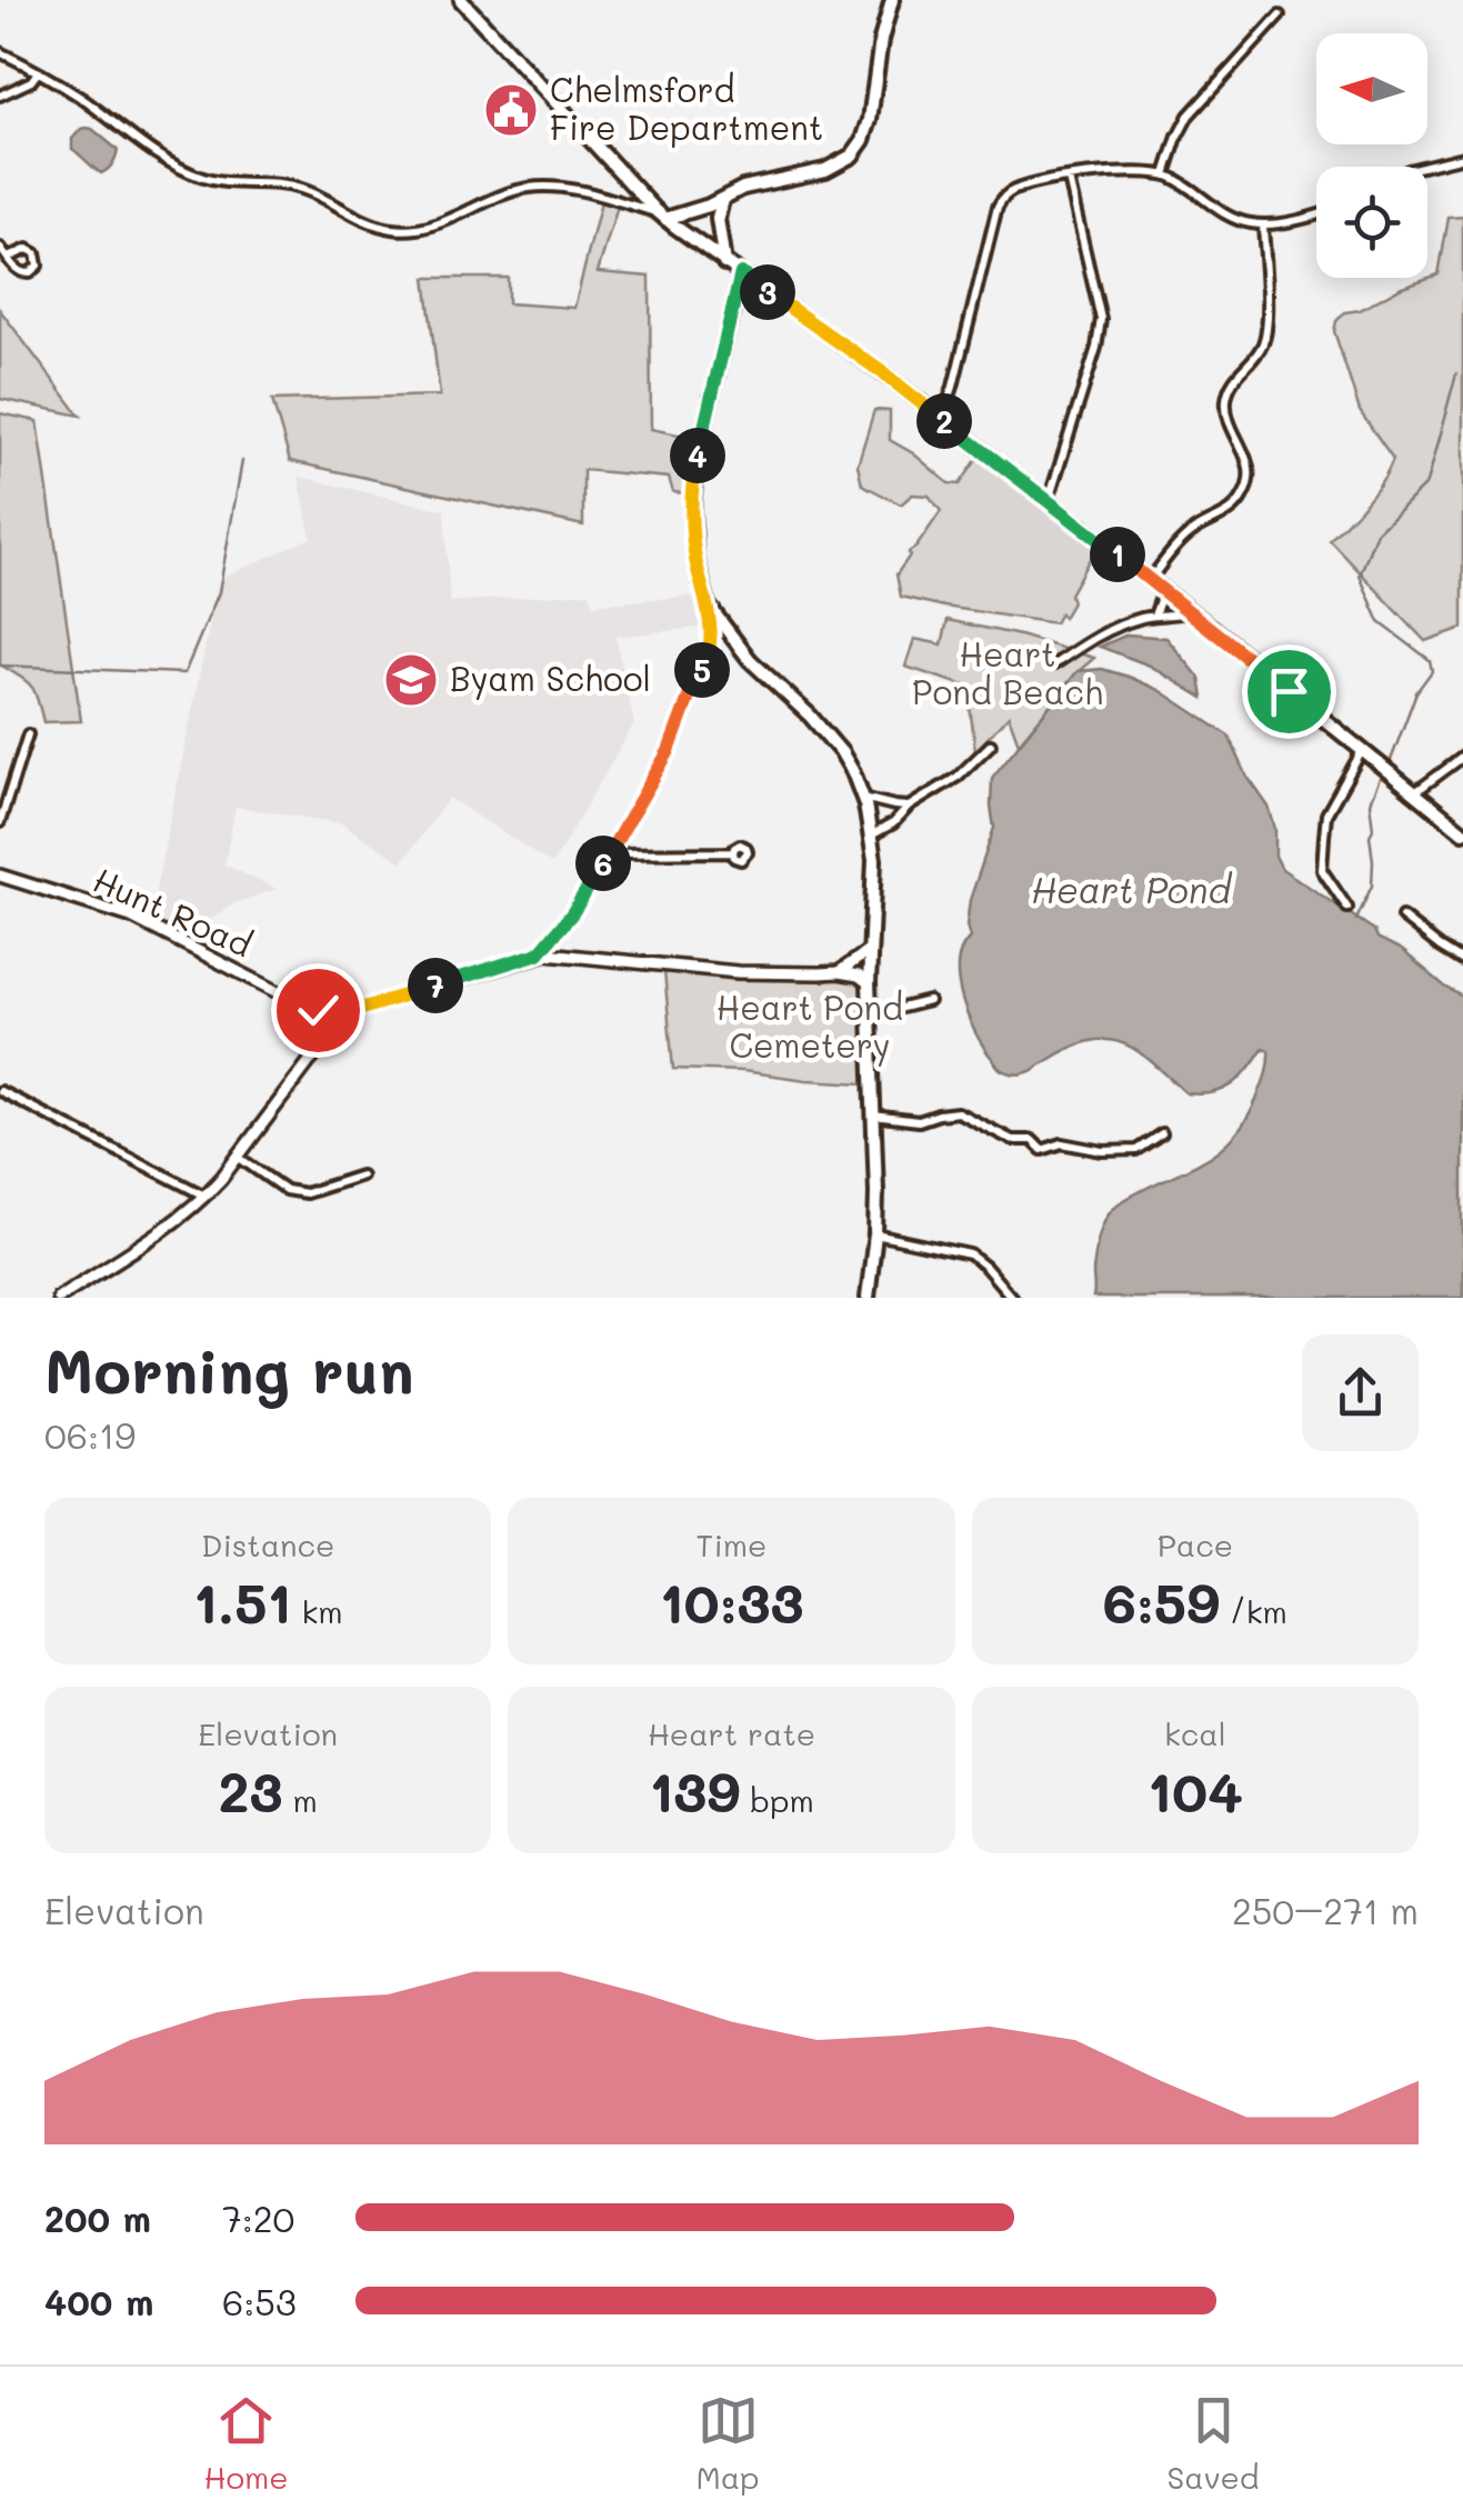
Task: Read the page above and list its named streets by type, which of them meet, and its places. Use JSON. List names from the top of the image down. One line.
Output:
{"streets":{"street":["Hunt Road"]},"water":["Heart Pond"],"parks":["Heart Pond Beach","Heart Pond Cemetery"],"places":{"public building":["Chelmsford Fire Department"],"school or university":["Byam School"]},"north":"left","page":{"pins":["3","2","4","1","5","6","7"],"heading":["Morning run","06:19"],"stats":[["Distance","1.51 km"],["Time","10:33"],["Pace","6:59 /km"],["Elevation","23 m"],["Heart rate","139 bpm"],["kcal","104"]],"chart":["Elevation","250–271 m"],"list":[{"name":"200 m","note":"7:20"},{"name":"400 m","note":"6:53"}],"tabs":["Home","Map","Saved"]}}
